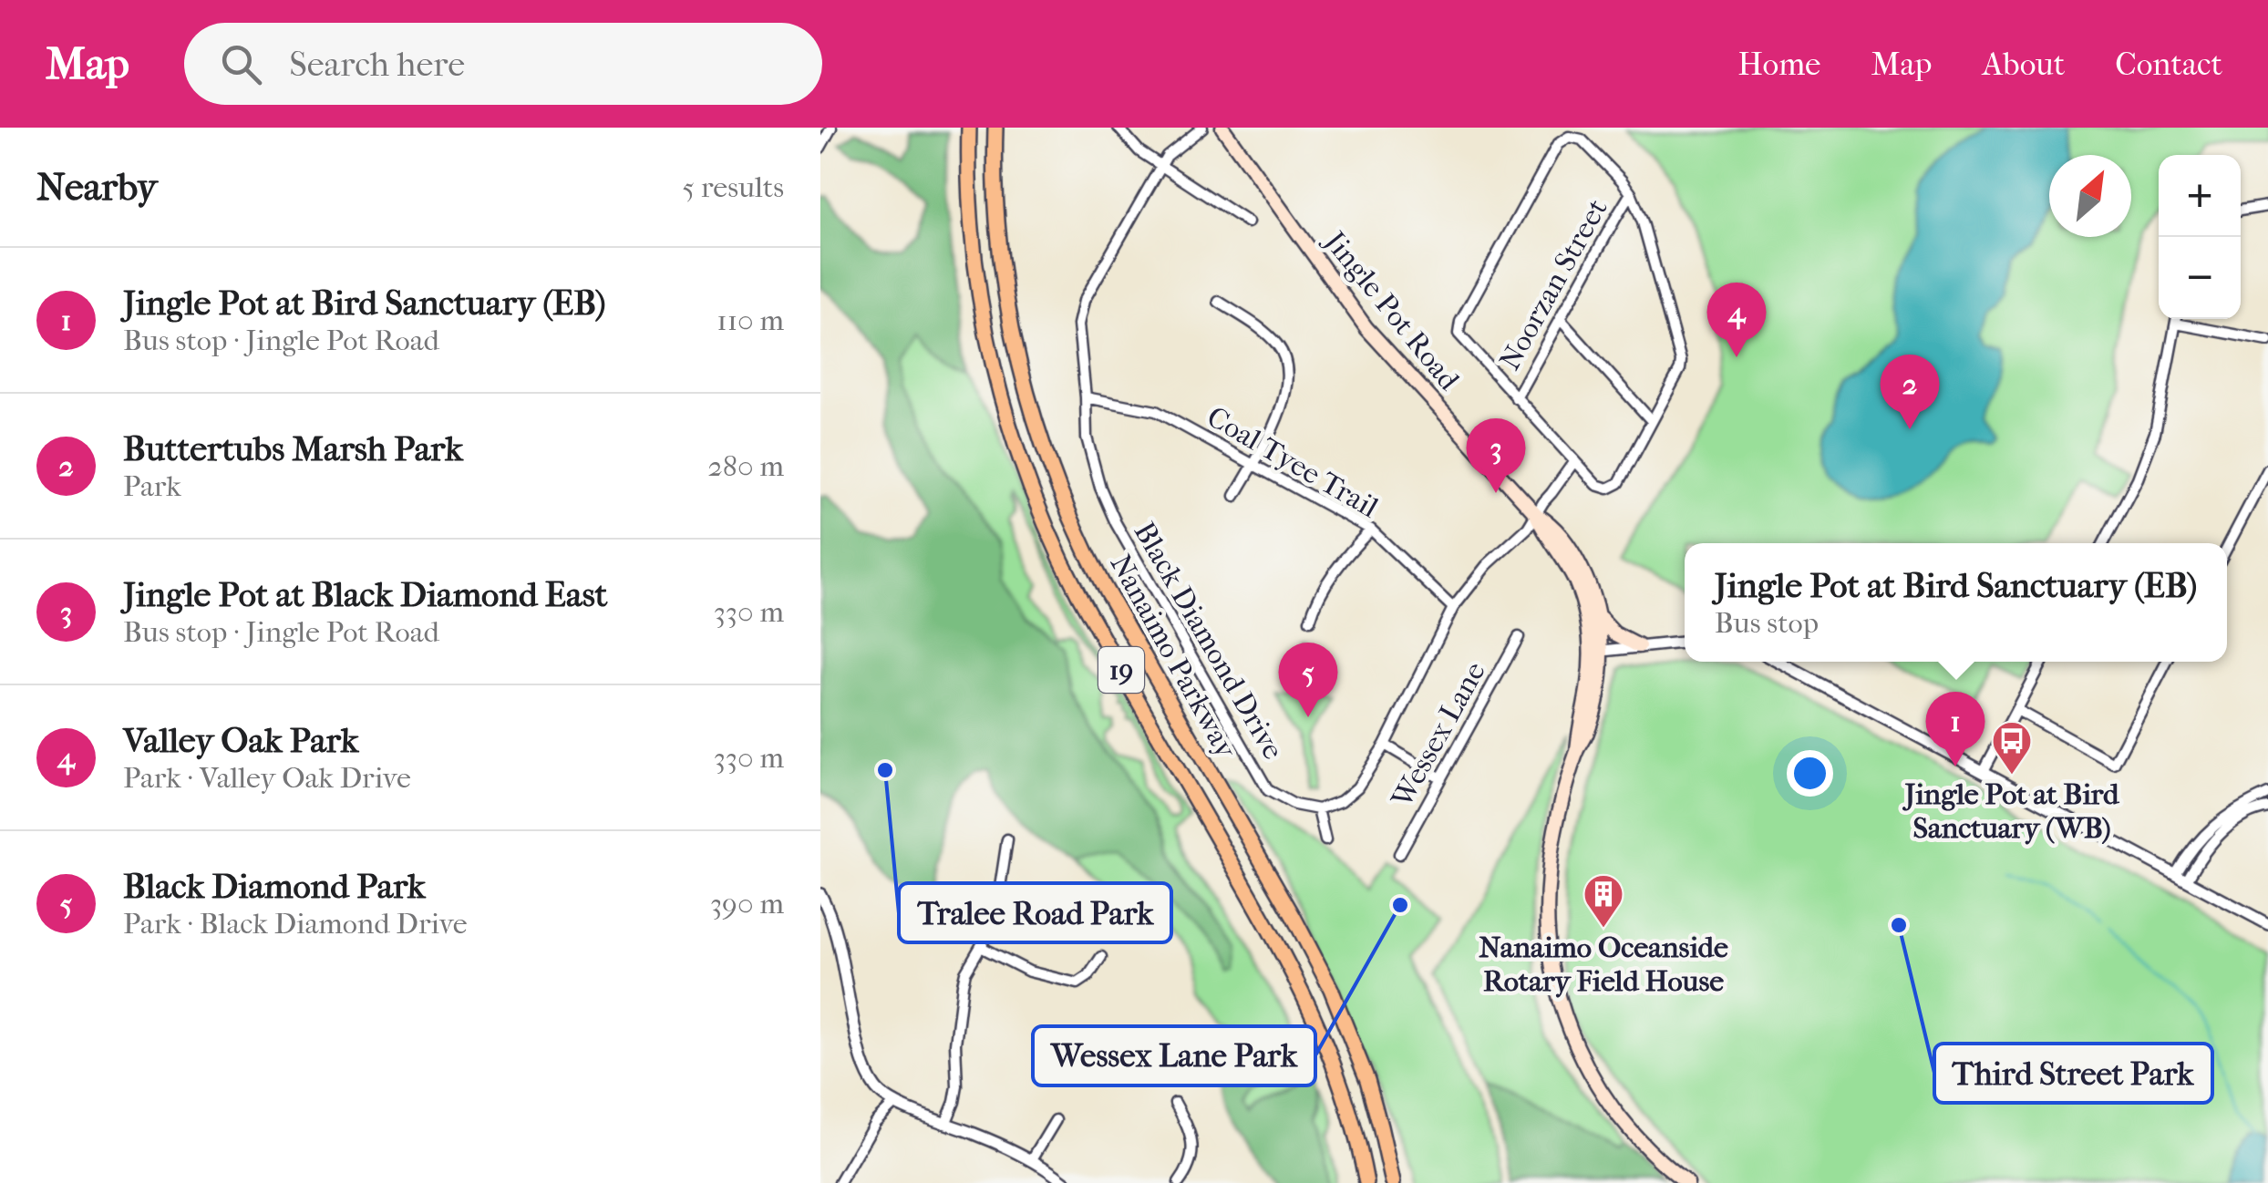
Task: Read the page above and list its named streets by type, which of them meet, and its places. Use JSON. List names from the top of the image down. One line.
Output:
{"streets":{"highway":["Nanaimo Parkway","19"],"main road":["Jingle Pot Road"],"street":["Noorzan Street","Coal Tyee Trail","Black Diamond Drive","Wessex Lane"]},"crossings":[["Coal Tyee Trail","Black Diamond Drive"]],"places":{"other":["Tralee Road Park","Wessex Lane Park","Third Street Park"],"bus stop":["Jingle Pot at Bird Sanctuary (WB)"],"building":["Nanaimo Oceanside Rotary Field House"]},"north":"top right","page":{"header":"Map","search":"Search here","nav":["Home","Map","About","Contact"],"heading":["Nearby","5 results"],"map_buttons":["+","−"],"list":[{"mark":"1","name":"Jingle Pot at Bird Sanctuary (EB)","note":"Bus stop · Jingle Pot Road","value":"110 m"},{"mark":"2","name":"Buttertubs Marsh Park","note":"Park","value":"280 m"},{"mark":"3","name":"Jingle Pot at Black Diamond East","note":"Bus stop · Jingle Pot Road","value":"330 m"},{"mark":"4","name":"Valley Oak Park","note":"Park · Valley Oak Drive","value":"330 m"},{"mark":"5","name":"Black Diamond Park","note":"Park · Black Diamond Drive","value":"390 m"}],"pins":["4","2","3","5","1"],"popup":["Jingle Pot at Bird Sanctuary (EB)","Bus stop"]}}
